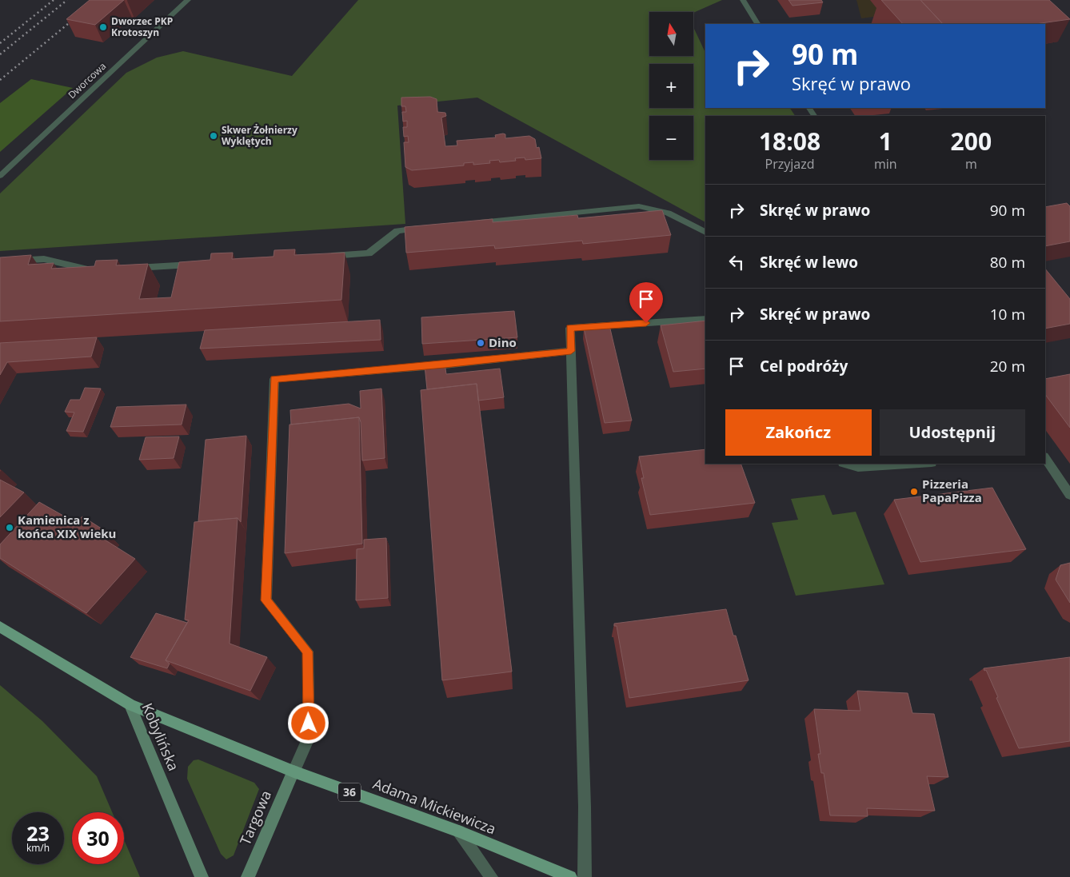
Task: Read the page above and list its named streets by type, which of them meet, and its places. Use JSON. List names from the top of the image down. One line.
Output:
{"streets":{"main road":["Kobylińska","36","Adama Mickiewicza"],"street":["Dworcowa","Targowa"]},"crossings":[["Kobylińska","Adama Mickiewicza"],["Adama Mickiewicza","Targowa"]],"places":["Dworzec PKP Krotoszyn","Skwer Żołnierzy Wyklętych","Dino","Pizzeria PapaPizza","Kamienica z końca XIX wieku"],"north":"top","page":{"map_buttons":["+","−"],"turn":["90 m","Skręć w prawo"],"eta":["18:08","Przyjazd","1","min","200","m"],"list":[{"name":"Skręć w prawo","value":"90 m"},{"name":"Skręć w lewo","value":"80 m"},{"name":"Skręć w prawo","value":"10 m"},{"name":"Cel podróży","value":"20 m"}],"buttons":["Zakończ","Udostępnij"],"speed":"23 km/h","limit":"30"}}
